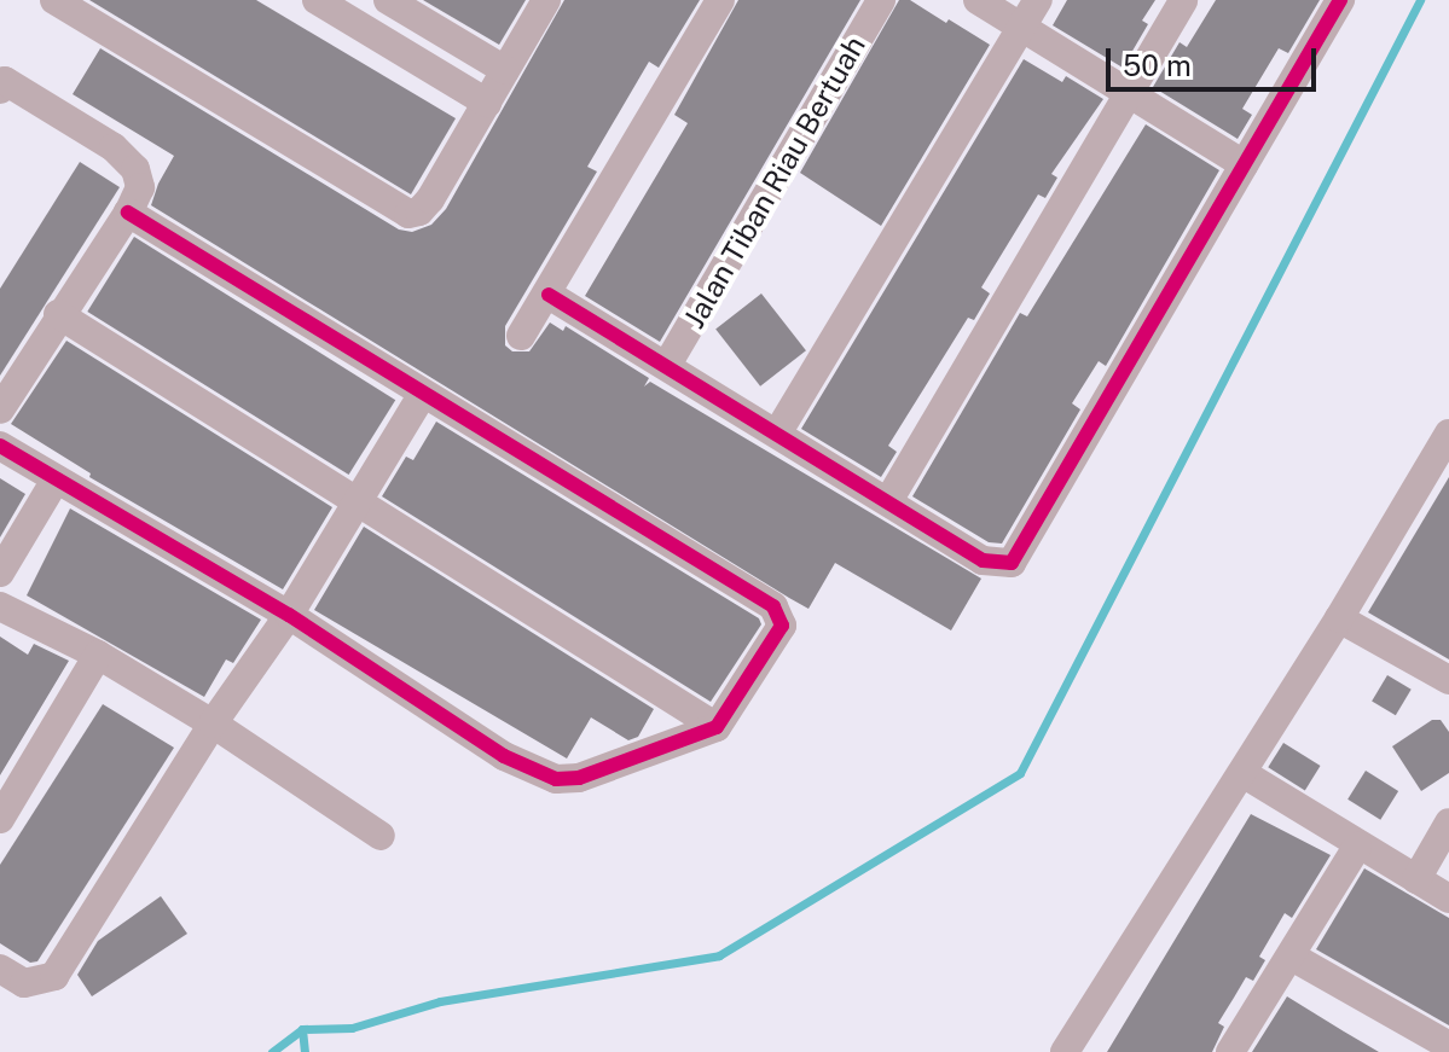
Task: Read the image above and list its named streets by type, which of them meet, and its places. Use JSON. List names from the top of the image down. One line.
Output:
{"streets":{"street":["Jalan Tiban Riau Bertuah"]},"scale_bar":"50 m"}
